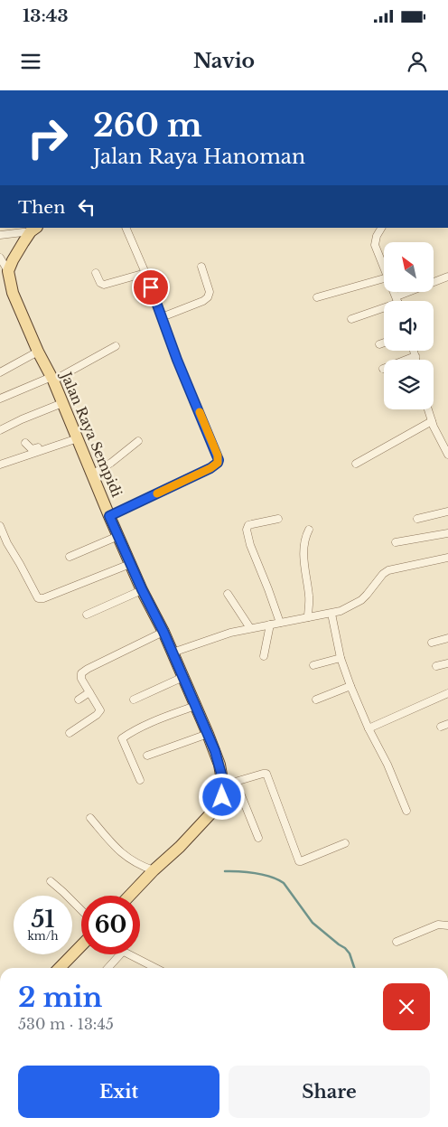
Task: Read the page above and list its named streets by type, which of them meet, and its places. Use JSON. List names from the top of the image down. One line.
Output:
{"streets":{"main road":["Jalan Raya Sempidi"]},"north":"top left","page":{"status":"13:43","header":"Navio","turn":["260 m","Jalan Raya Hanoman"],"then":"Then","speed":"51 km/h","limit":"60","heading":["2 min","530 m · 13:45"],"buttons":["Exit","Share"]}}
